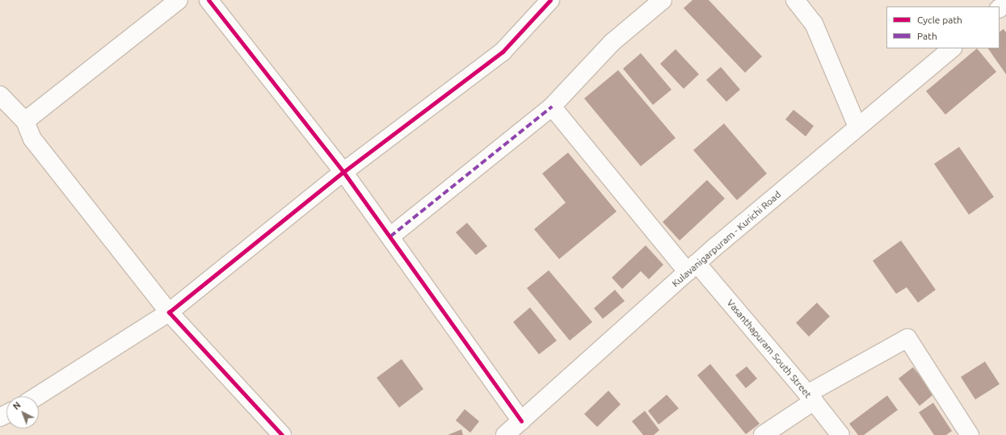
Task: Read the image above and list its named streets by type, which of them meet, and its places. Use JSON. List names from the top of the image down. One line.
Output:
{"streets":{"street":["Kulavanigarpuram - Kurichi Road","Vasanthapuram South Street"]},"crossings":[["Kulavanigarpuram - Kurichi Road","Vasanthapuram South Street"]],"legend":["Cycle path","Path"],"north":"top left"}
